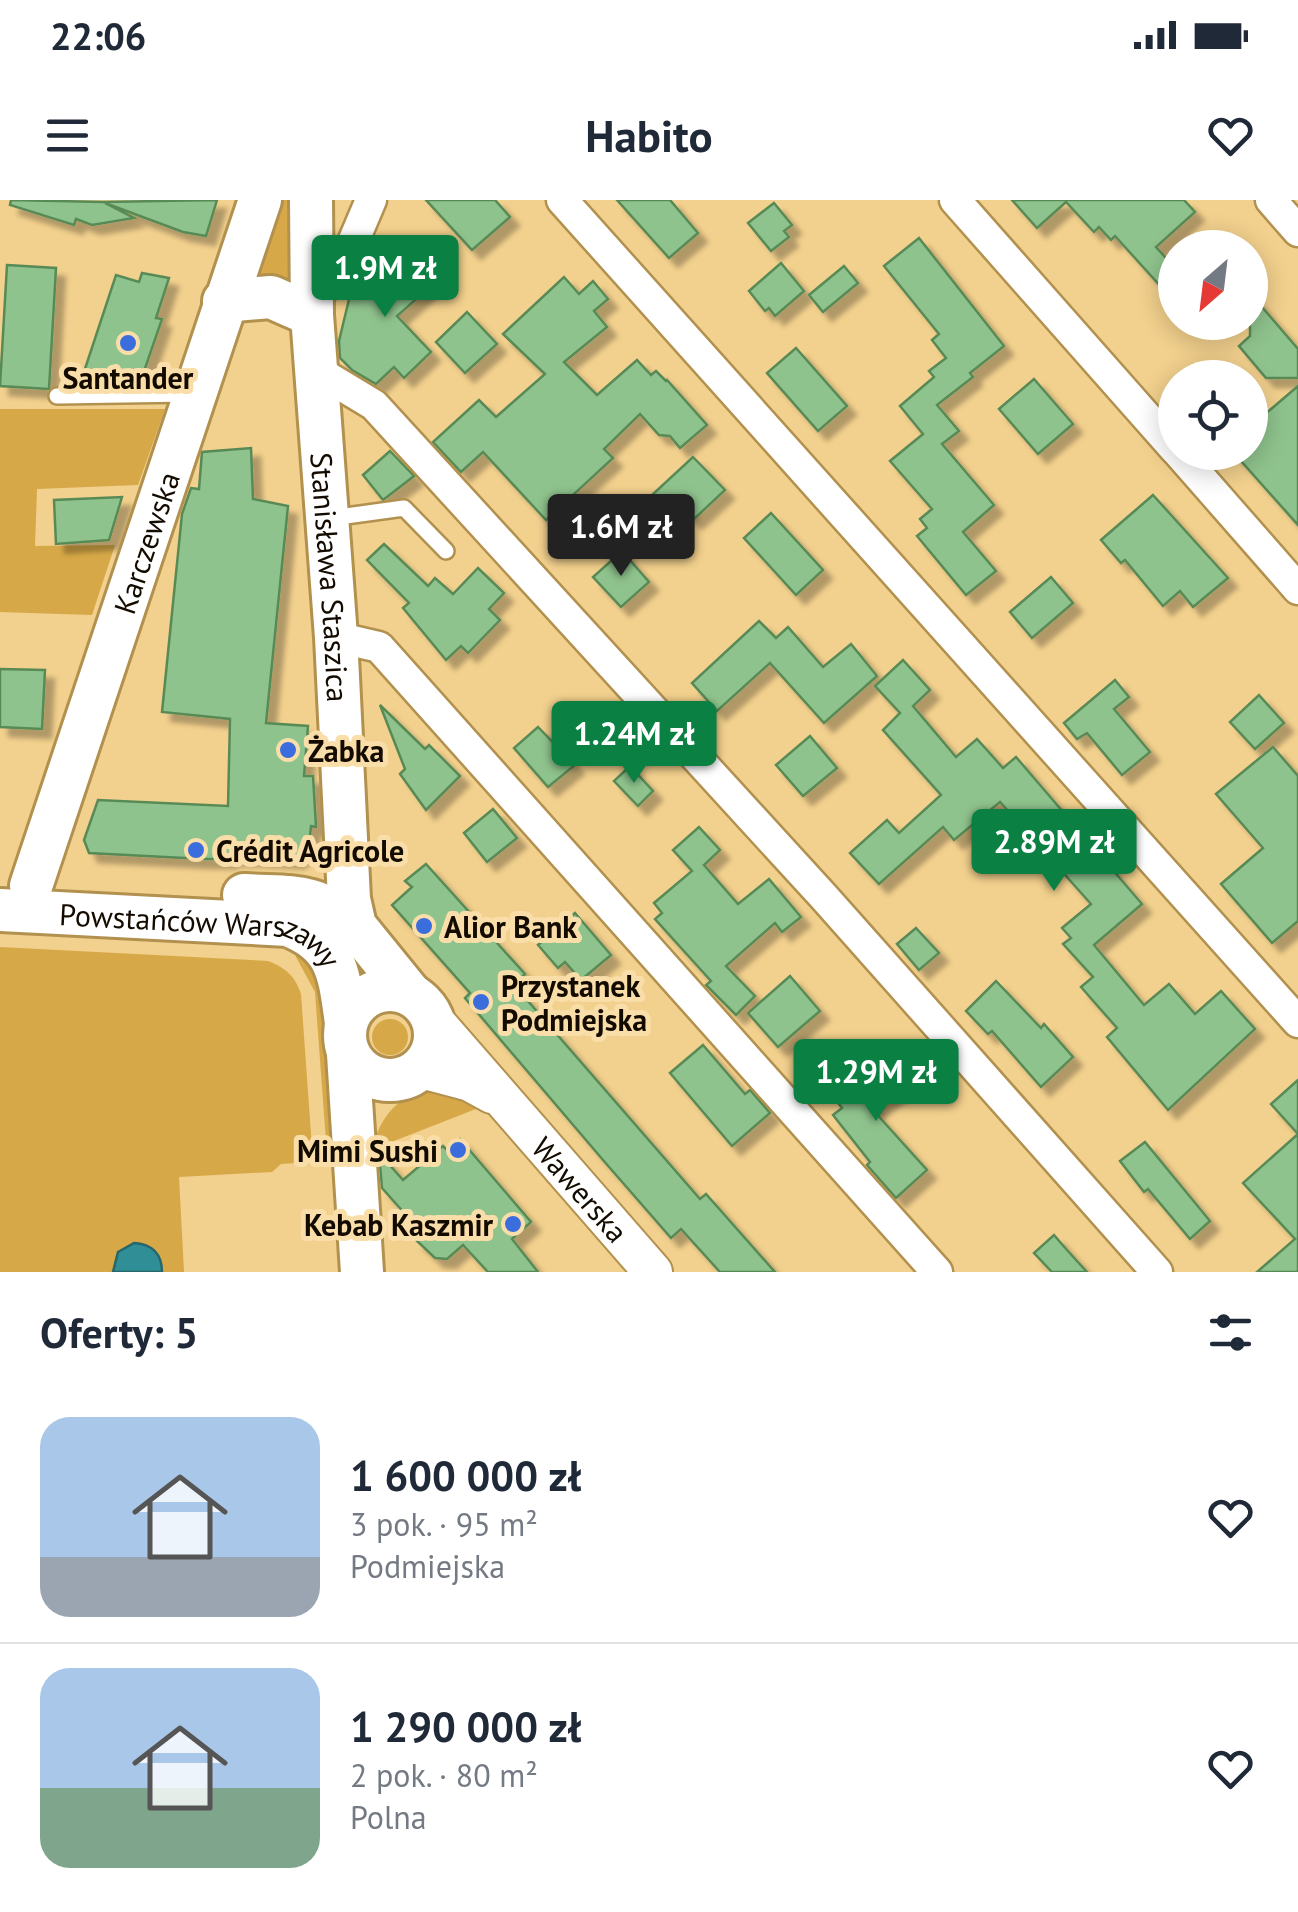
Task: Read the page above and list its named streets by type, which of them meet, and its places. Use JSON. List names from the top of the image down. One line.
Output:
{"streets":{"main road":["Karczewska","Stanisława Staszica","Powstańców Warszawy"],"street":["Wawerska"]},"crossings":[["Karczewska","Powstańców Warszawy"],["Stanisława Staszica","Powstańców Warszawy"],["Stanisława Staszica","Wawerska"],["Powstańców Warszawy","Wawerska"]],"places":["Santander","Żabka","Crédit Agricole","Alior Bank","Przystanek Podmiejska","Mimi Sushi","Kebab Kaszmir"],"north":"bottom left","page":{"status":"22:06","header":"Habito","price":["1.9M zł","1.6M zł","1.24M zł","2.89M zł","1.29M zł"],"heading":"Oferty: 5","list":[{"name":"1 600 000 zł","note":"3 pok. · 95 m² · Podmiejska"},{"name":"1 290 000 zł","note":"2 pok. · 80 m² · Polna"}]}}
